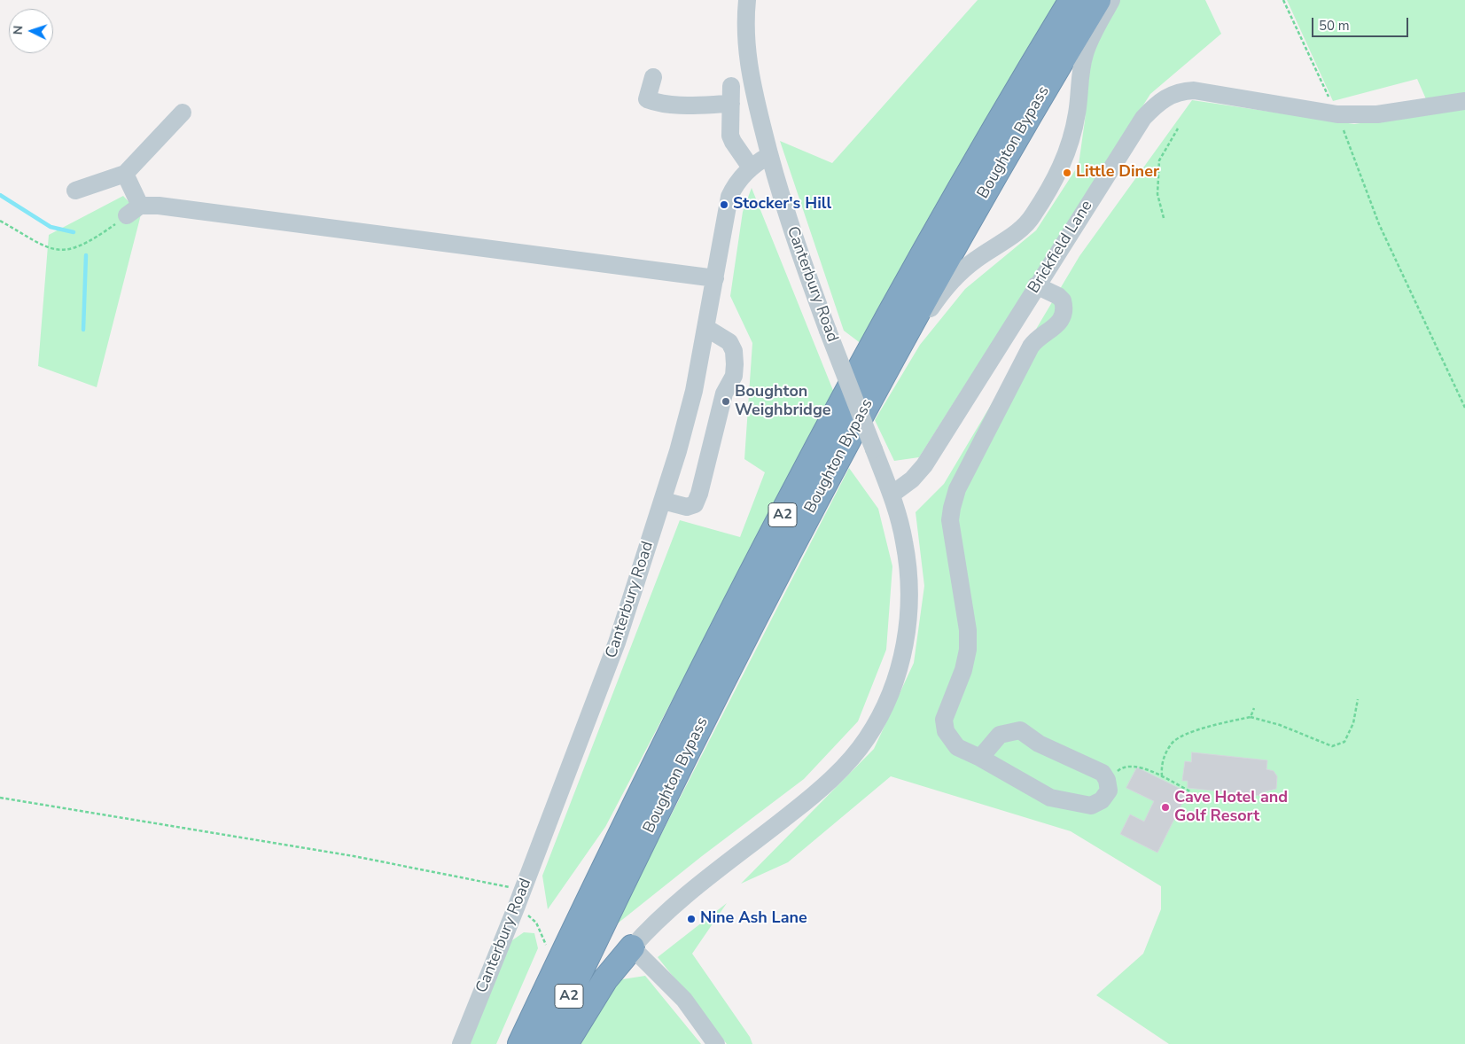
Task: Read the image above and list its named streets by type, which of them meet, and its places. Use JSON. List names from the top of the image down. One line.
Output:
{"streets":{"highway":["Boughton Bypass","A2"],"street":["Brickfield Lane","Canterbury Road"]},"crossings":[["Brickfield Lane","Canterbury Road"]],"places":["Little Diner","Stocker's Hill","Boughton Weighbridge","Cave Hotel and Golf Resort","Nine Ash Lane"],"scale_bar":"50 m","north":"left"}
